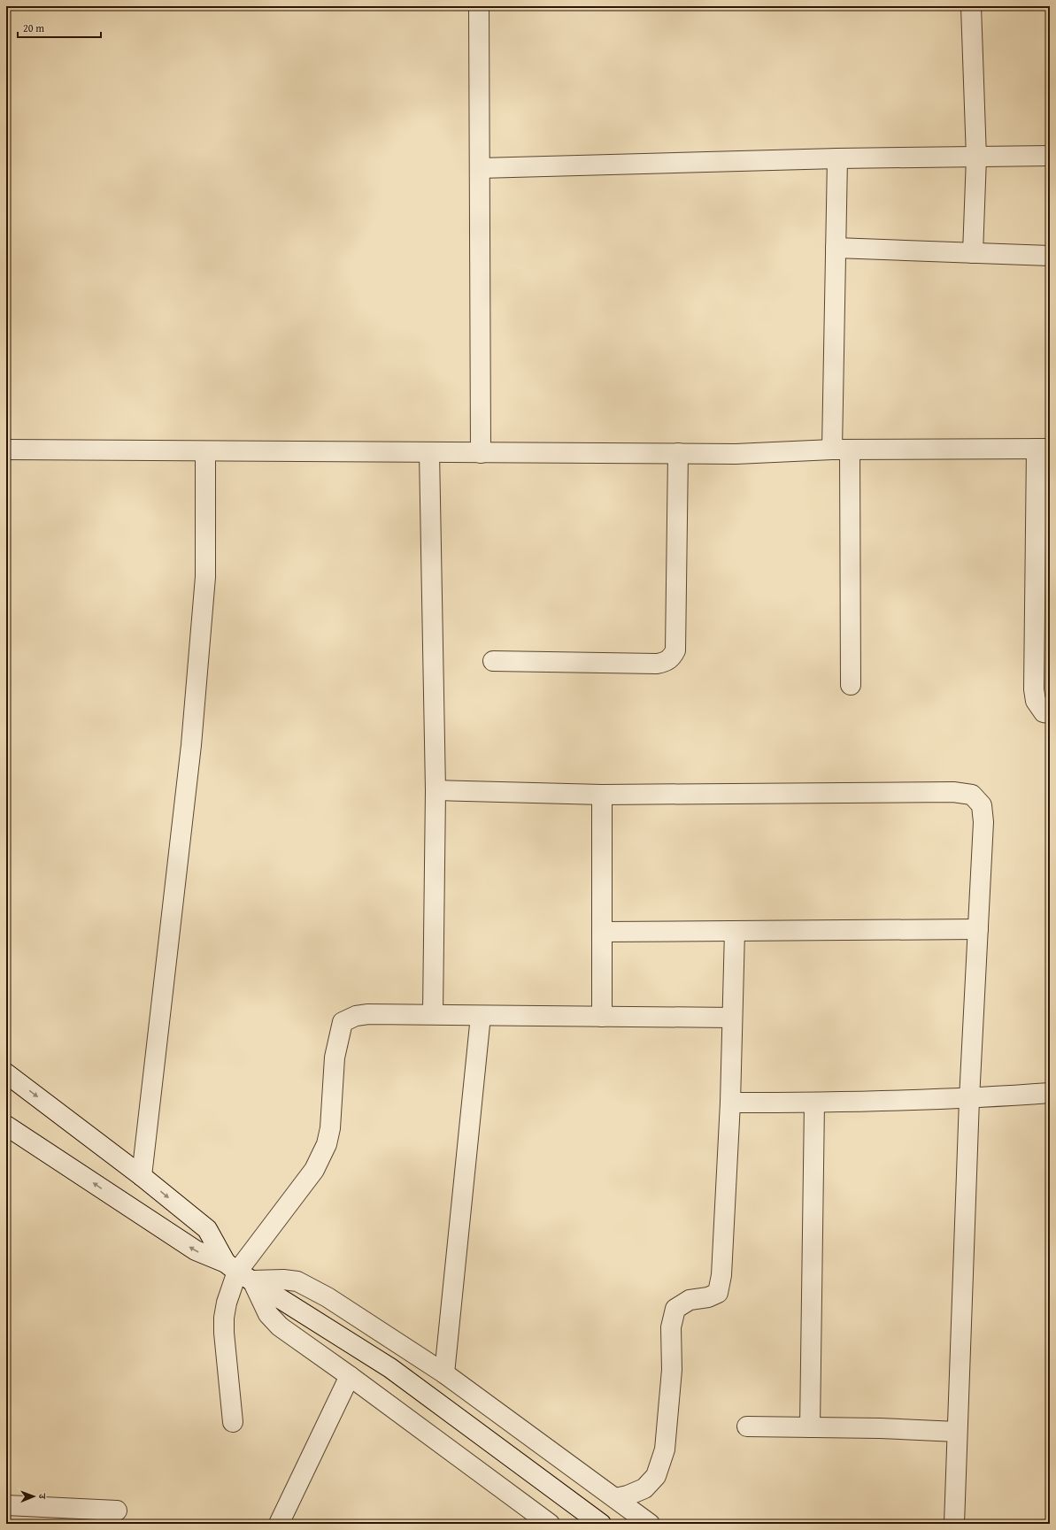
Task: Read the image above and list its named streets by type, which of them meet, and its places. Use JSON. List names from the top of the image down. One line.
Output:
{"scale_bar":"20 m","north":"right"}
